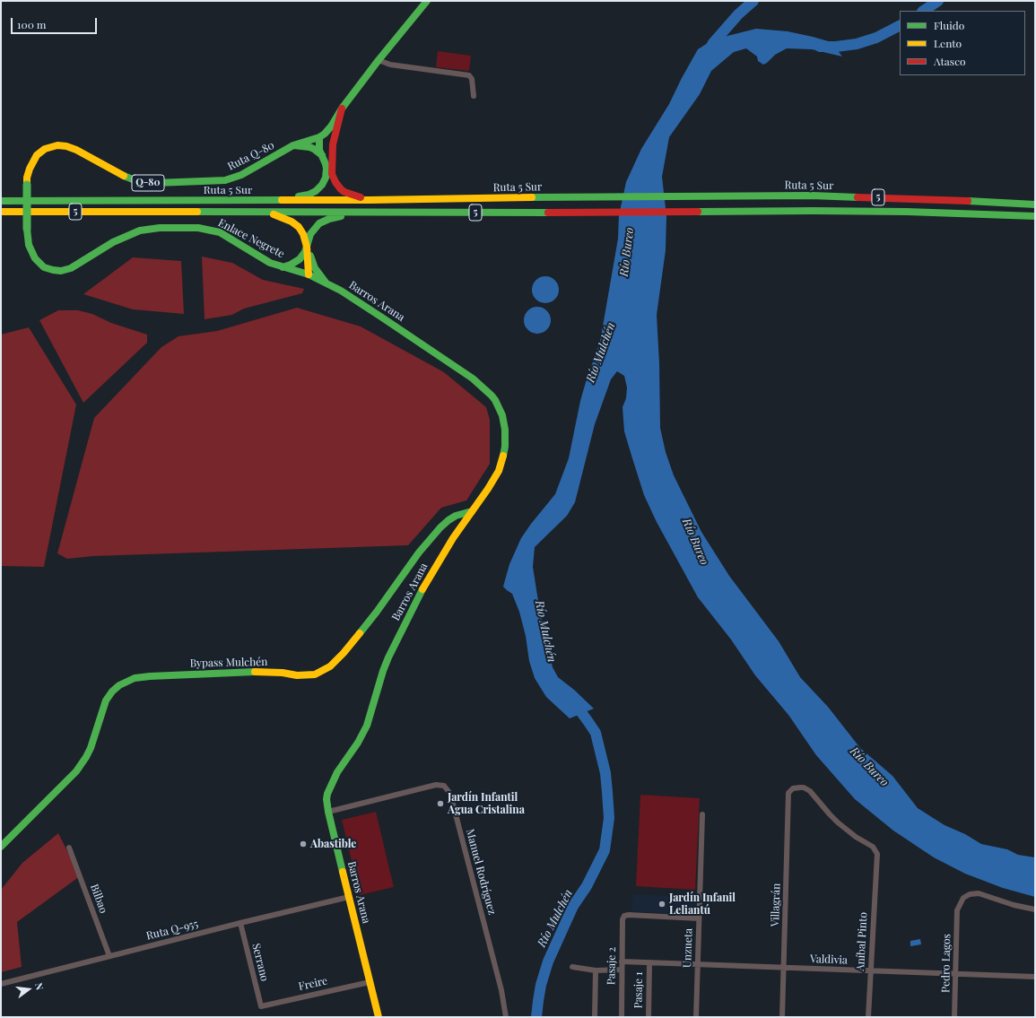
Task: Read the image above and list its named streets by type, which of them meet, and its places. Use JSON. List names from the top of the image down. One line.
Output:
{"streets":{"main road":["Ruta Q-80","Q-80","Ruta 5 Sur","5","Enlace Negrete","Barros Arana","Bypass Mulchén"],"street":["Manuel Rodríguez","Bilbao","Villagrán","Ruta Q-955","Aníbal Pinto","Unzueta","Valdivia","Serrano","Pedro Lagos","Pasaje 2","Freire","Pasaje 1"]},"crossings":[["Ruta Q-80","Enlace Negrete"],["Enlace Negrete","Barros Arana"],["Barros Arana","Bypass Mulchén"],["Barros Arana","Manuel Rodríguez"],["Barros Arana","Ruta Q-955"],["Barros Arana","Freire"],["Bilbao","Ruta Q-955"],["Villagrán","Aníbal Pinto"],["Villagrán","Valdivia"],["Ruta Q-955","Serrano"],["Aníbal Pinto","Valdivia"],["Unzueta","Valdivia"],["Unzueta","Pasaje 2"],["Valdivia","Pedro Lagos"],["Valdivia","Pasaje 2"],["Valdivia","Pasaje 1"],["Serrano","Freire"]],"water":["Río Bureo","Río Mulchén"],"places":["Jardín Infantil Agua Cristalina","Abastible","Jardín Infanil Leliantú"],"legend":["Fluido","Lento","Atasco"],"scale_bar":"100 m","north":"right"}
